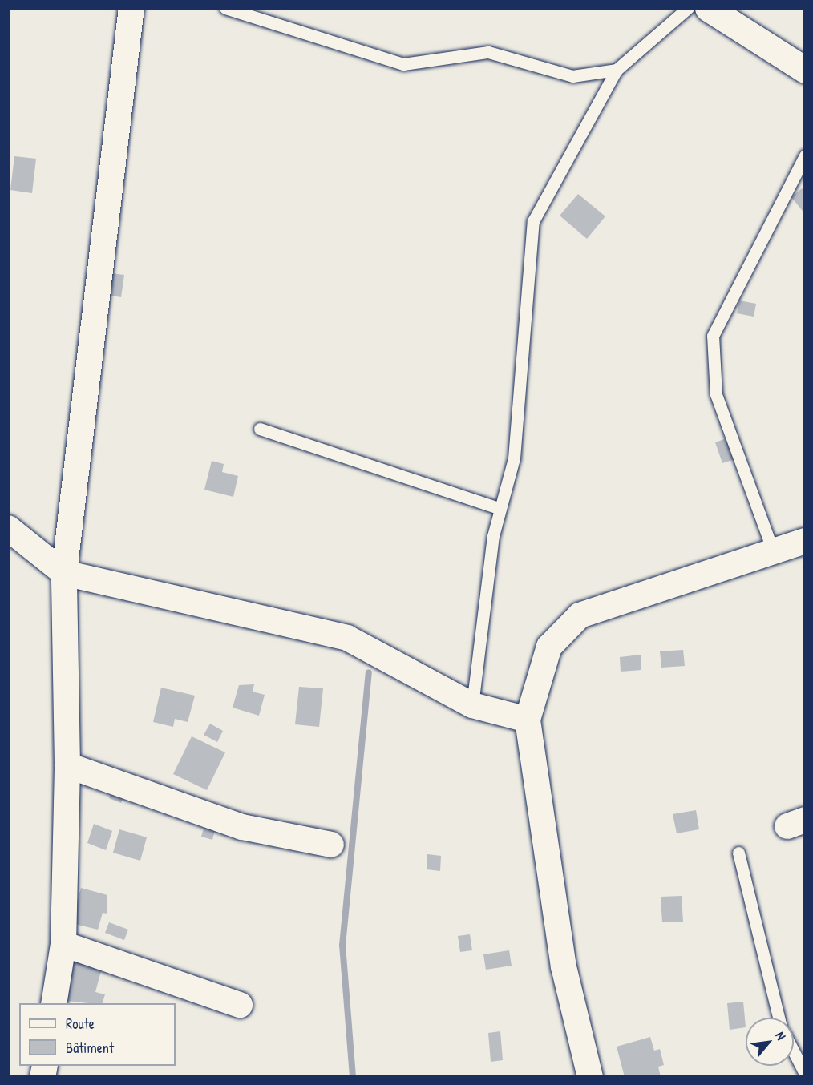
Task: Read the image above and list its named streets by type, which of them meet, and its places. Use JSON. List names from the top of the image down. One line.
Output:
{"legend":["Route","Bâtiment"],"north":"top right"}
